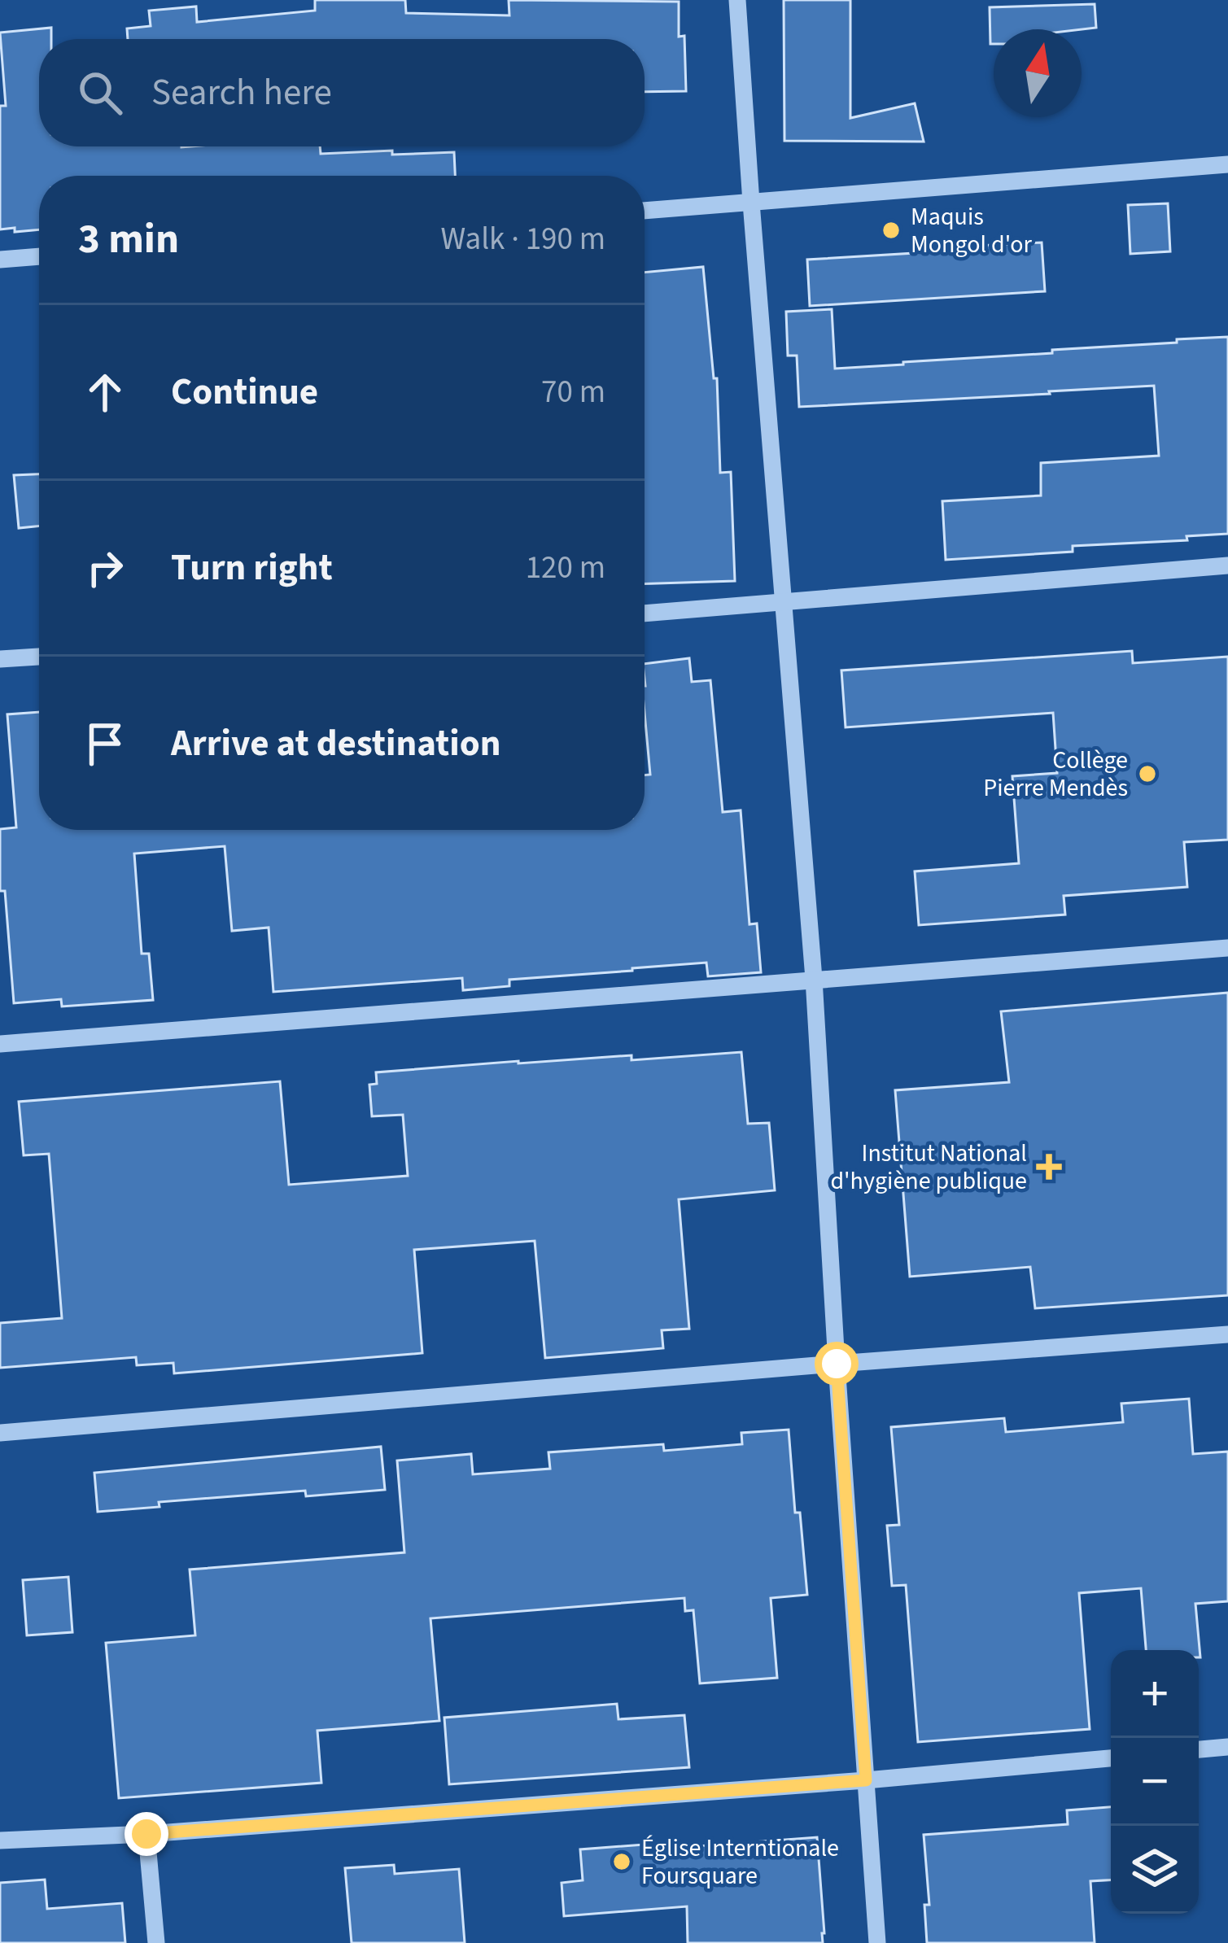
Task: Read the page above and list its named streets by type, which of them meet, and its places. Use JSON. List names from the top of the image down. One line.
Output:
{"places":{"other":["Maquis Mongol d'or","Collège Pierre Mendès","Église Interntionale Foursquare"],"health":["Institut National d'hygiène publique"]},"north":"top","page":{"search":"Search here","heading":["3 min","Walk · 190 m"],"list":[["Continue","70 m"],["Turn right","120 m"],"Arrive at destination"],"map_buttons":["+","−"]}}
